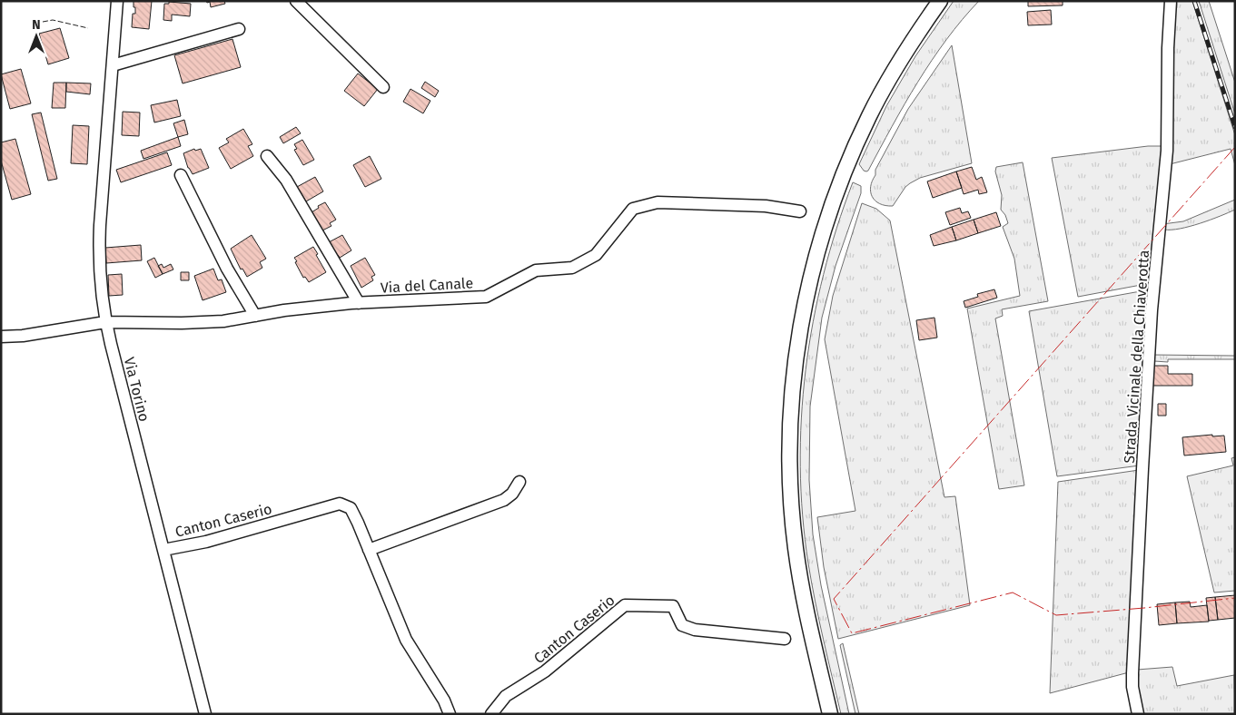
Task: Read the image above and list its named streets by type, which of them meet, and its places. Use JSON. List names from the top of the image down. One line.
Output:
{"streets":{"street":["Via del Canale","Strada Vicinale della Chiaverotta","Via Torino","Canton Caserio"]},"crossings":[["Via del Canale","Via Torino"],["Via Torino","Canton Caserio"]],"north":"top"}
